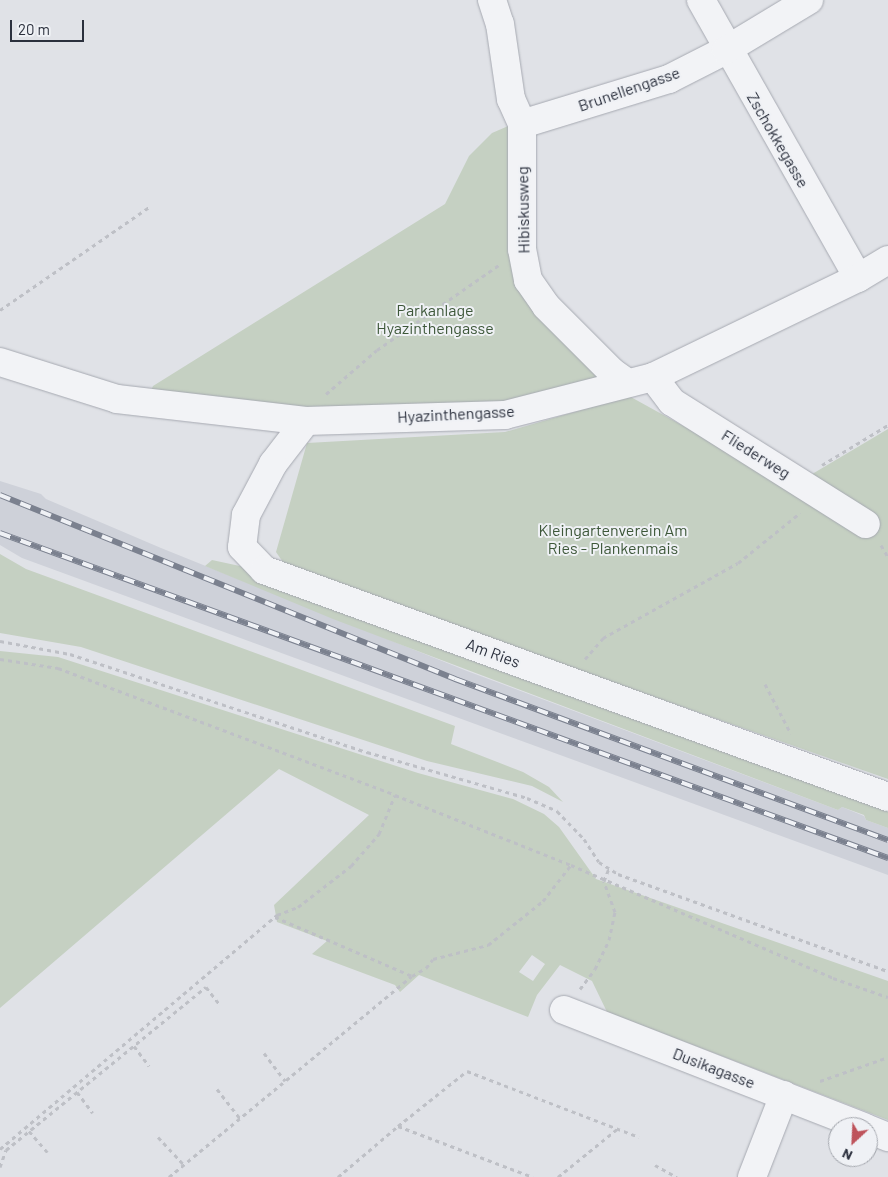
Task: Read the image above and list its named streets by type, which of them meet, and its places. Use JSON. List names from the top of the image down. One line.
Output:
{"streets":{"street":["Brunellengasse","Zschokkegasse","Hibiskusweg","Hyazinthengasse","Fliederweg","Am Ries","Dusikagasse"]},"crossings":[["Brunellengasse","Zschokkegasse"],["Brunellengasse","Hibiskusweg"],["Zschokkegasse","Hyazinthengasse"],["Hibiskusweg","Hyazinthengasse"],["Hibiskusweg","Fliederweg"],["Hyazinthengasse","Fliederweg"],["Hyazinthengasse","Am Ries"]],"parks":["Parkanlage Hyazinthengasse","Kleingartenverein Am Ries - Plankenmais"],"scale_bar":"20 m","north":"bottom left"}
